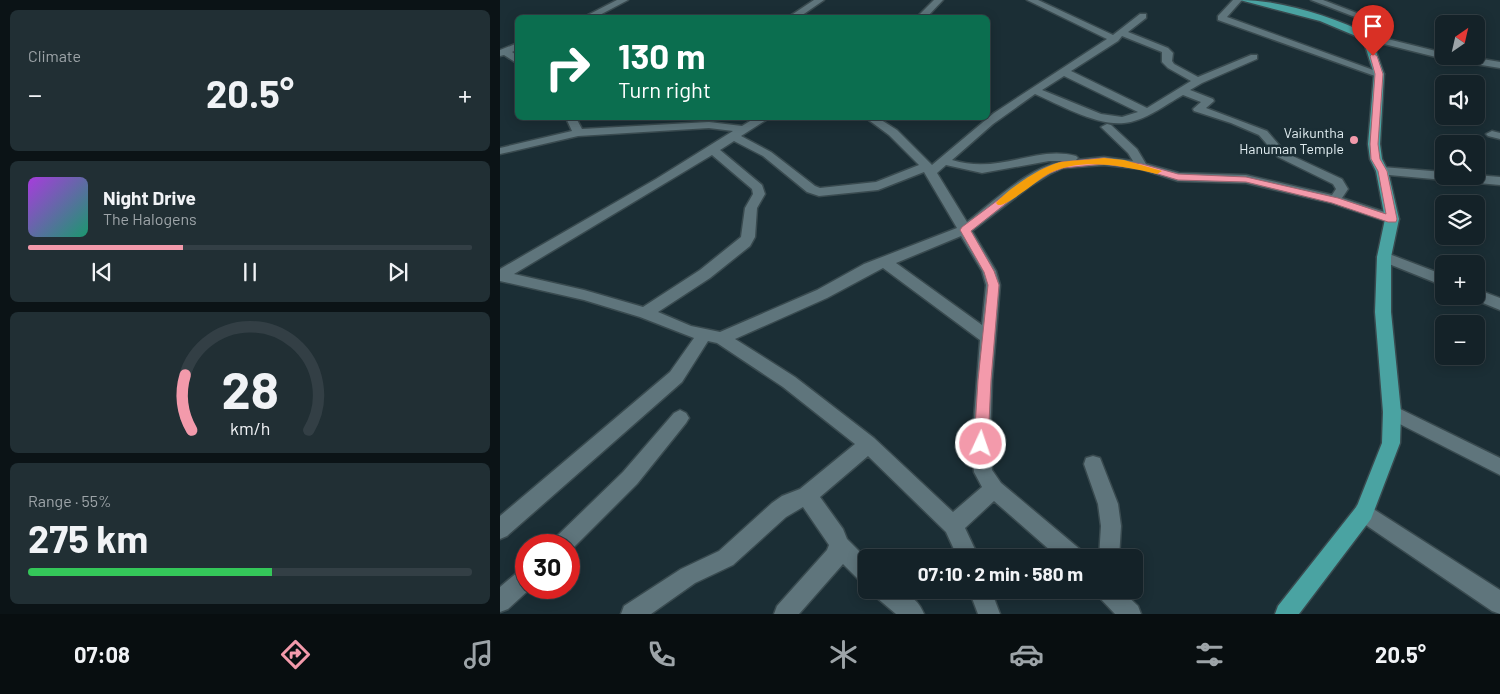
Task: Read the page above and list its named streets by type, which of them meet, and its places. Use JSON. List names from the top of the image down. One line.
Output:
{"places":["Vaikuntha Hanuman Temple"],"north":"top right","page":{"tile":["Climate",["Range · 55%","275 km"]],"map_buttons":["+","−"],"turn":["130 m","Turn right"],"heat":["−","20.5°","+"],"song":["Night Drive","The Halogens"],"limit":"30","trip":"07:10 · 2 min · 580 m","tabs":["07:08","20.5°"],"gauge":["28","km/h"]}}
